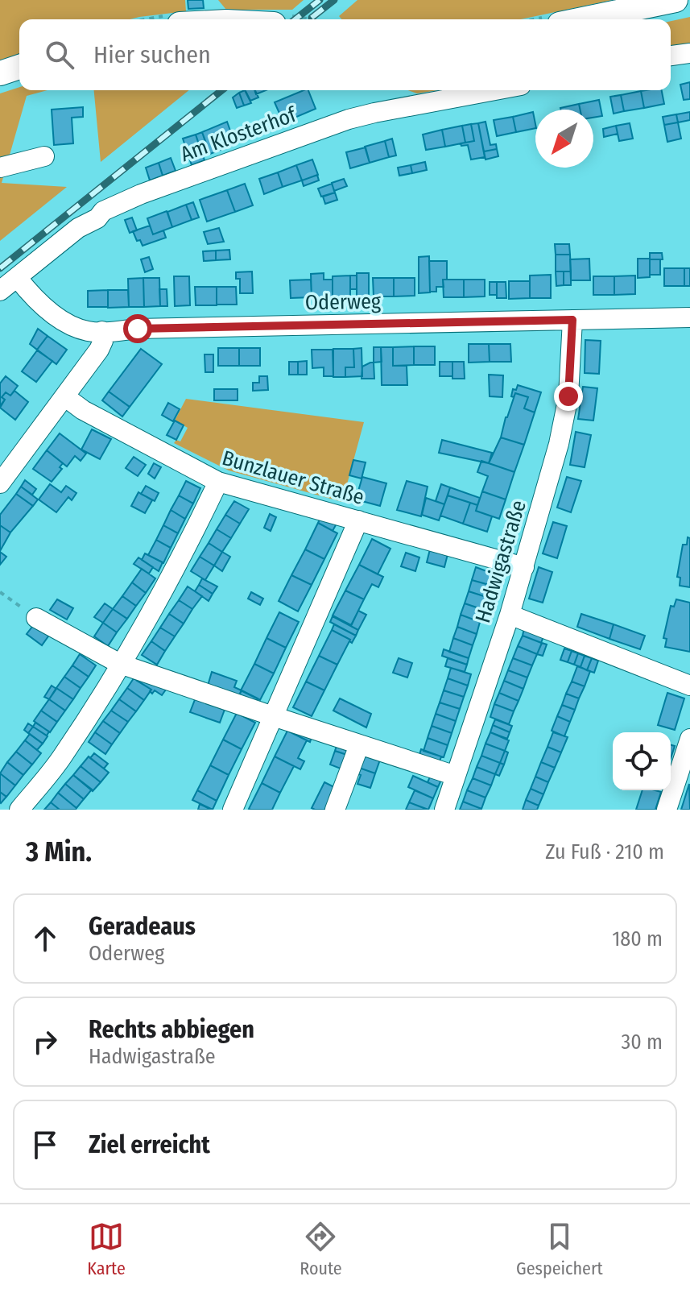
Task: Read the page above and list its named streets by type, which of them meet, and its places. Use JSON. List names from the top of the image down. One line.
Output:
{"streets":{"street":["Am Klosterhof","Oderweg","Bunzlauer Straße","Hadwigastraße"]},"crossings":[["Am Klosterhof","Oderweg"],["Oderweg","Hadwigastraße"],["Bunzlauer Straße","Hadwigastraße"]],"north":"bottom left","page":{"search":"Hier suchen","heading":["3 Min.","Zu Fuß · 210 m"],"list":[["Geradeaus","Oderweg","180 m"],["Rechts abbiegen","Hadwigastraße","30 m"],"Ziel erreicht"],"nav":["Karte","Route","Gespeichert"]}}
